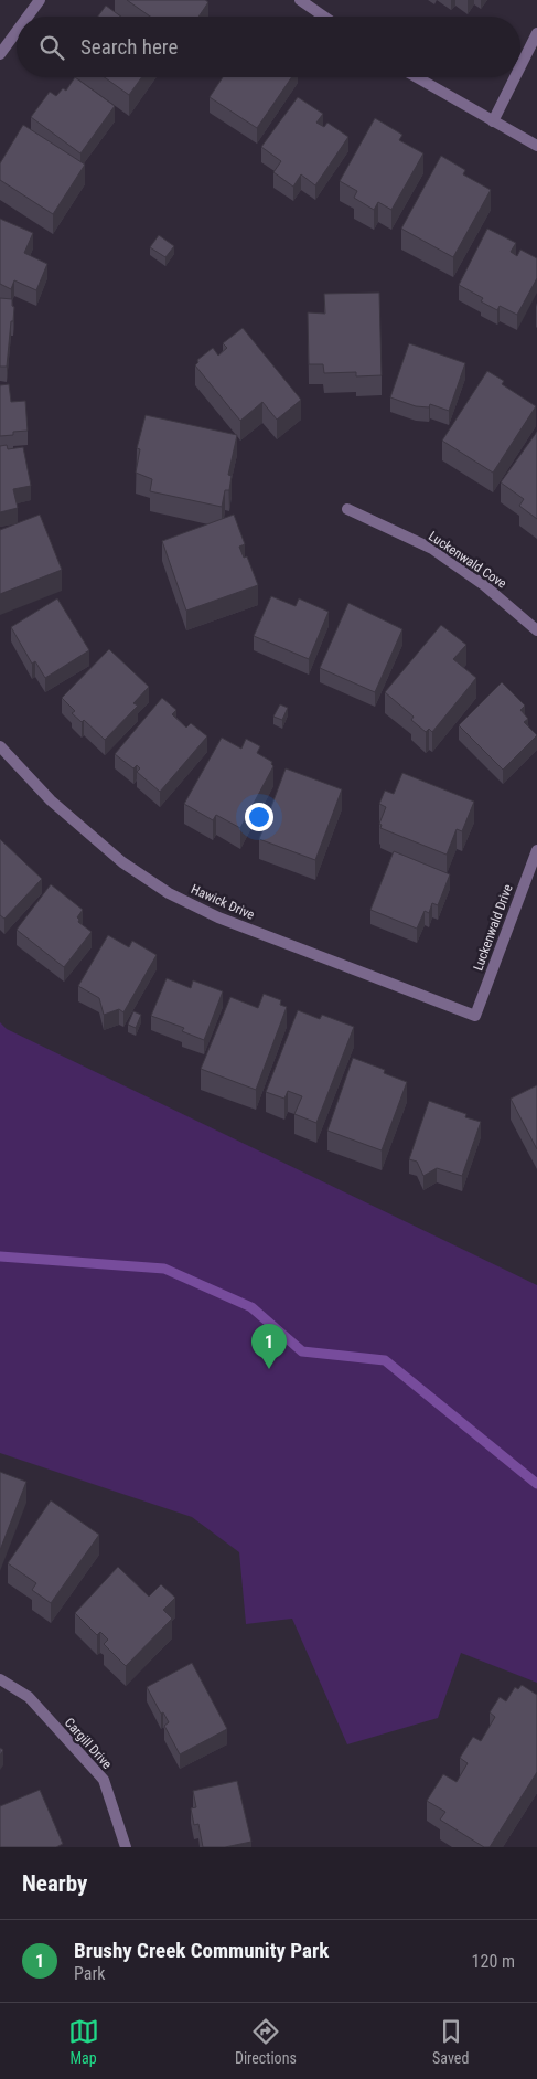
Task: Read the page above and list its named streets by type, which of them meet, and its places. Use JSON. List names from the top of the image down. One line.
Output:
{"streets":{"street":["Luckenwald Cove","Hawick Drive","Luckenwald Drive","Cargill Drive"]},"crossings":[["Hawick Drive","Luckenwald Drive"]],"page":{"search":"Search here","pins":"1","heading":"Nearby","list":[{"mark":"1","name":"Brushy Creek Community Park","note":"Park","value":"120 m"}],"nav":["Map","Directions","Saved"]}}
